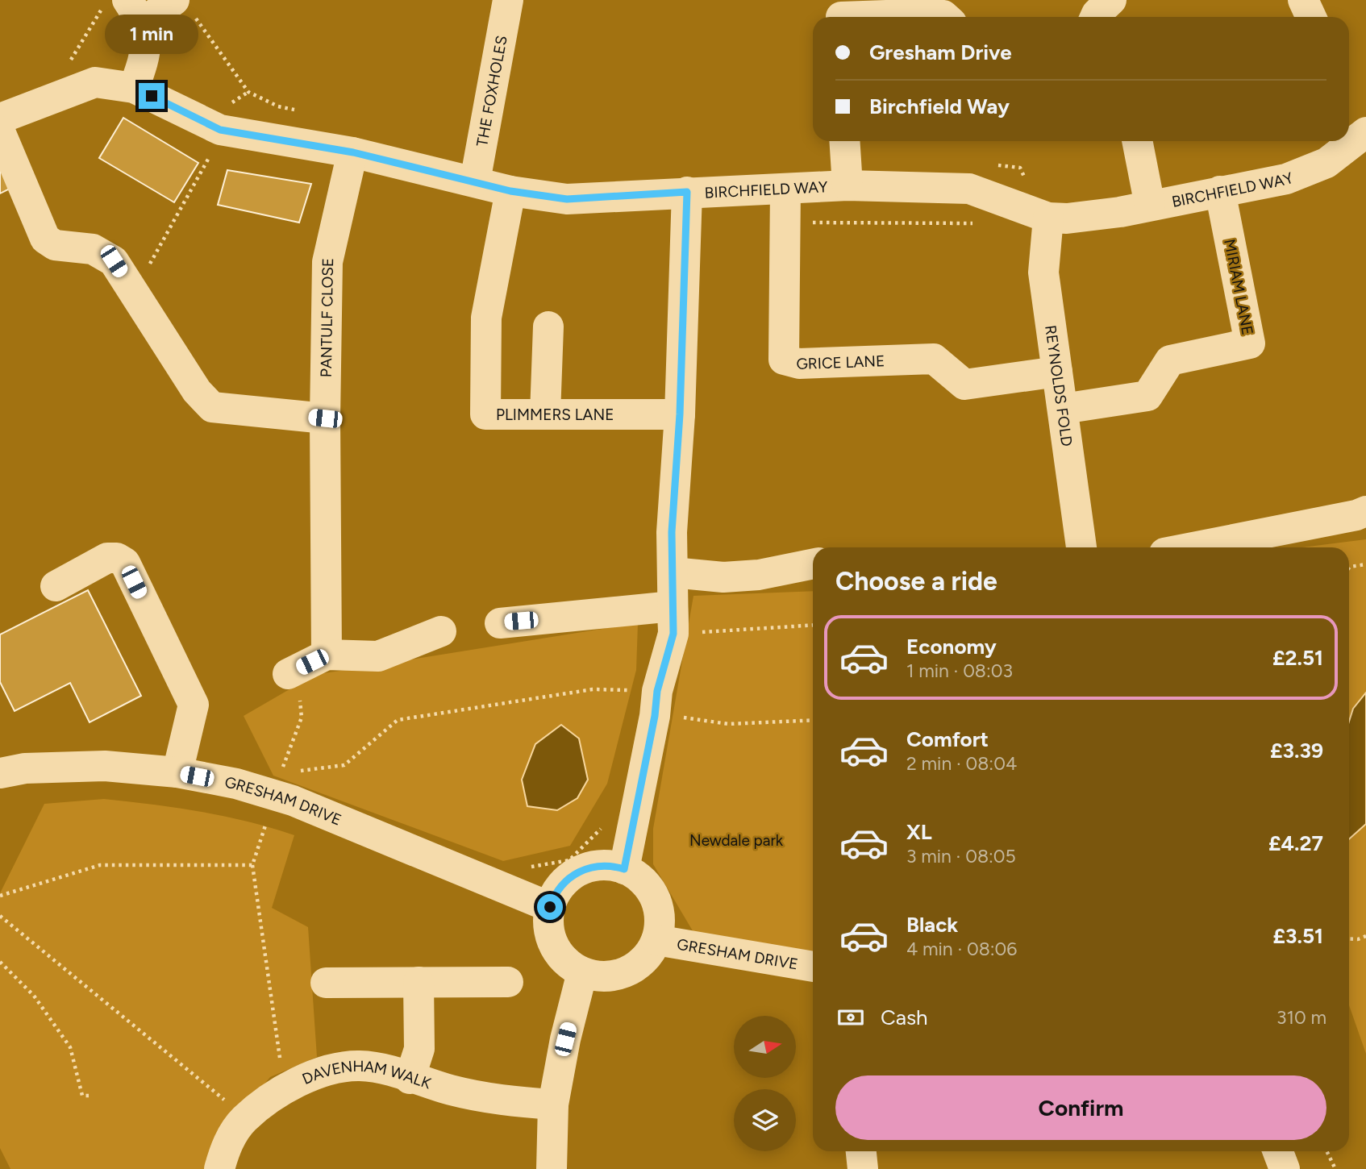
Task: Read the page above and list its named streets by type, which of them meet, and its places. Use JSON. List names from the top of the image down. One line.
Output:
{"streets":{"street":["THE FOXHOLES","BIRCHFIELD WAY","MIRIAM LANE","PANTULF CLOSE","GRICE LANE","REYNOLDS FOLD","PLIMMERS LANE","GRESHAM DRIVE","DAVENHAM WALK"]},"crossings":[["THE FOXHOLES","BIRCHFIELD WAY"],["BIRCHFIELD WAY","MIRIAM LANE"],["BIRCHFIELD WAY","PANTULF CLOSE"],["BIRCHFIELD WAY","GRICE LANE"],["BIRCHFIELD WAY","REYNOLDS FOLD"],["BIRCHFIELD WAY","PLIMMERS LANE"],["MIRIAM LANE","REYNOLDS FOLD"],["GRICE LANE","REYNOLDS FOLD"]],"parks":["Newdale park"],"north":"right","page":{"bubble":"1 min","banner":["Gresham Drive","Birchfield Way"],"heading":"Choose a ride","list":[{"name":"Economy","note":"1 min · 08:03","value":"£2.51"},{"name":"Comfort","note":"2 min · 08:04","value":"£3.39"},{"name":"XL","note":"3 min · 08:05","value":"£4.27"},{"name":"Black","note":"4 min · 08:06","value":"£3.51"}],"pay":["Cash","310 m"],"buttons":"Confirm"}}
